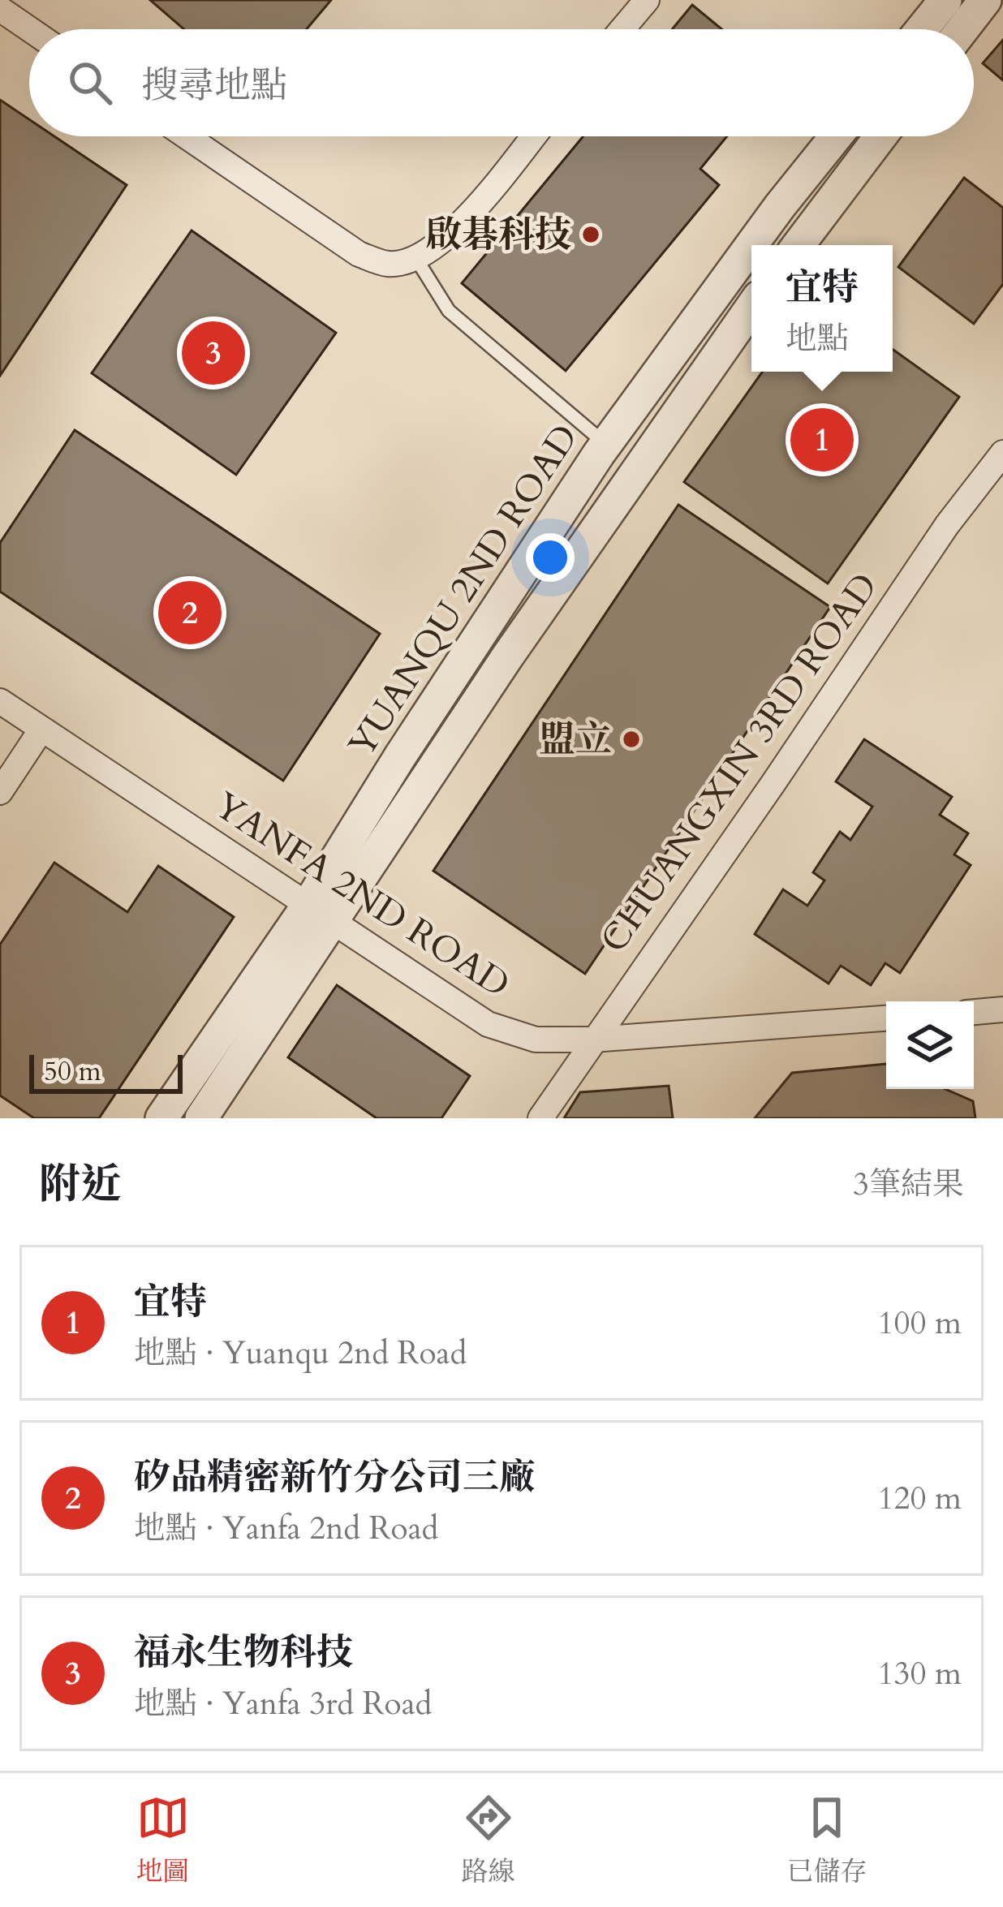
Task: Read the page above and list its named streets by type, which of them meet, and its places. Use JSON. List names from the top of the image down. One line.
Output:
{"streets":{"street":["YUANQU 2ND ROAD","CHUANGXIN 3RD ROAD","YANFA 2ND ROAD"]},"crossings":[["YUANQU 2ND ROAD","YANFA 2ND ROAD"],["CHUANGXIN 3RD ROAD","YANFA 2ND ROAD"]],"places":["啟碁科技","盟立"],"scale_bar":"50 m","page":{"search":"搜尋地點","popup":["宜特","地點"],"pins":["3","1","2"],"scale":"50 m","heading":["附近","3筆結果"],"list":[{"mark":"1","name":"宜特","note":"地點 · Yuanqu 2nd Road","value":"100 m"},{"mark":"2","name":"矽品精密新竹分公司三廠","note":"地點 · Yanfa 2nd Road","value":"120 m"},{"mark":"3","name":"福永生物科技","note":"地點 · Yanfa 3rd Road","value":"130 m"}],"nav":["地圖","路線","已儲存"]}}
